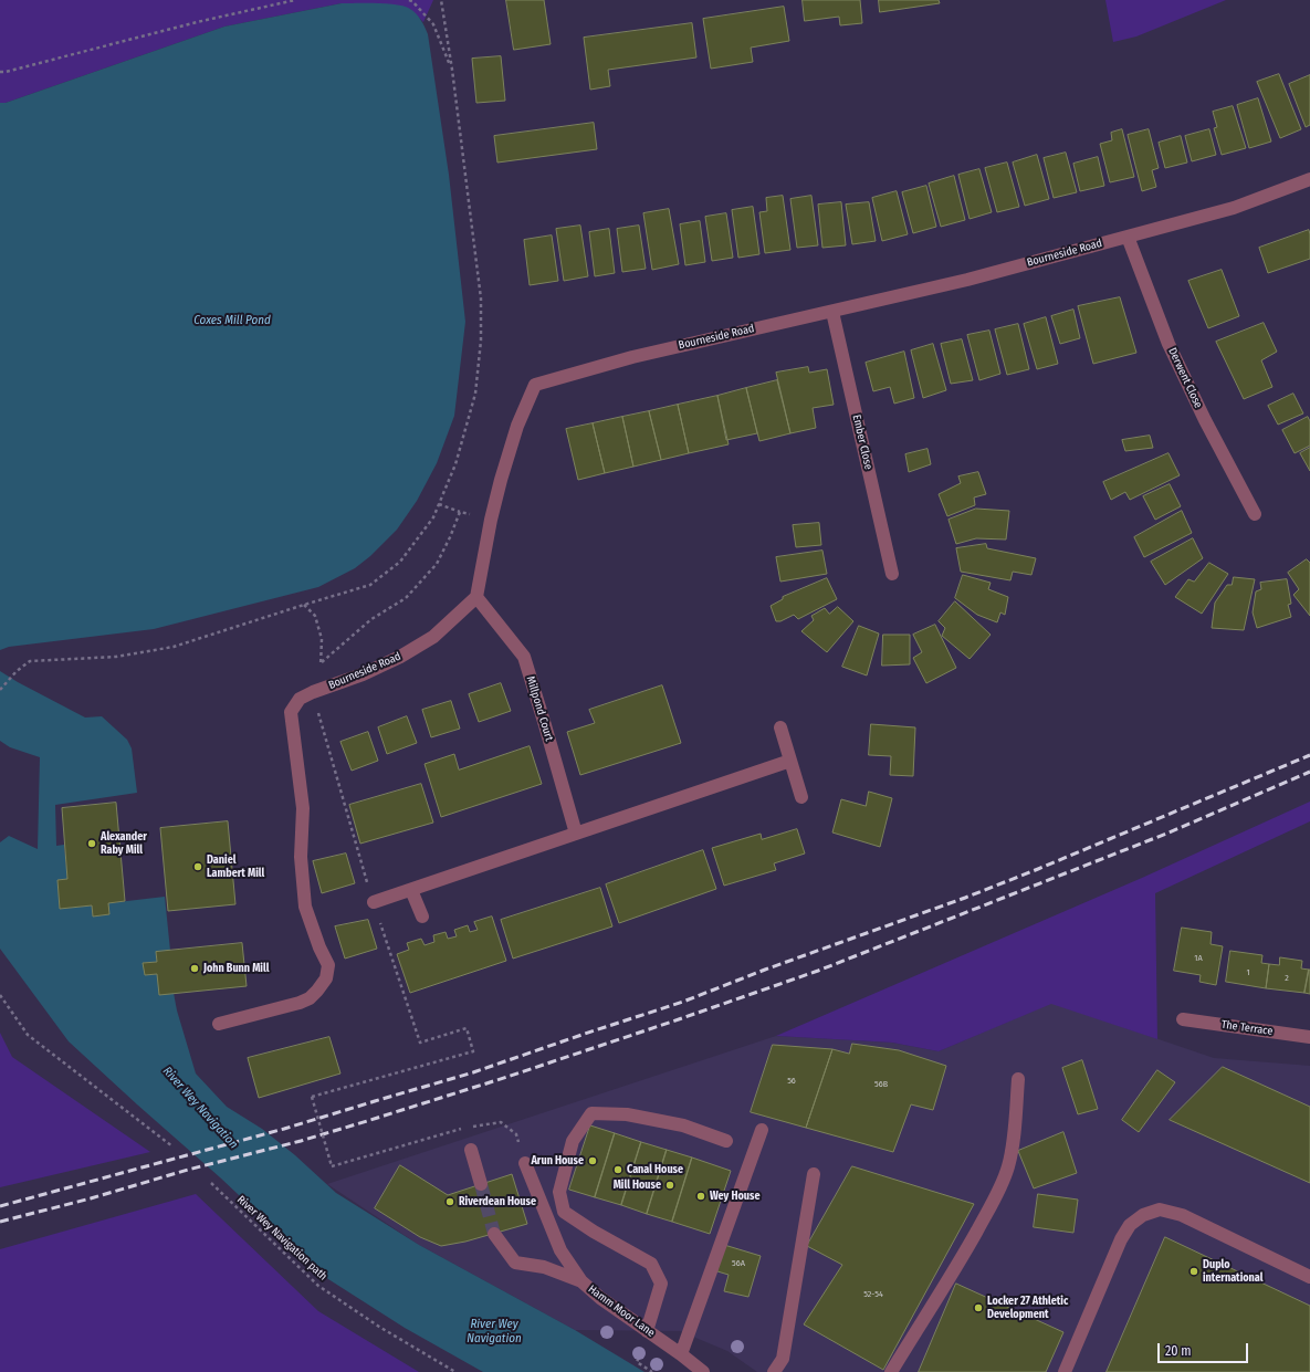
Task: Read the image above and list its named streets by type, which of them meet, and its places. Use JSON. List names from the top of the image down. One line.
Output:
{"streets":{"street":["Bourneside Road","Derwent Close","Ember Close","Millpond Court","The Terrace","Hamm Moor Lane"],"path":["River Wey Navigation path"]},"crossings":[["Bourneside Road","Derwent Close"],["Bourneside Road","Ember Close"],["Bourneside Road","Millpond Court"]],"water":["Coxes Mill Pond","River Wey Navigation"],"places":["Alexander Raby Mill","Daniel Lambert Mill","John Bunn Mill","Arun House","Canal House","Mill House","Wey House","Riverdean House","Duplo international","Locker 27 Athletic Development"],"house_numbers":["1A","1","2","56","56B","56A","52-54"],"scale_bar":"20 m"}
